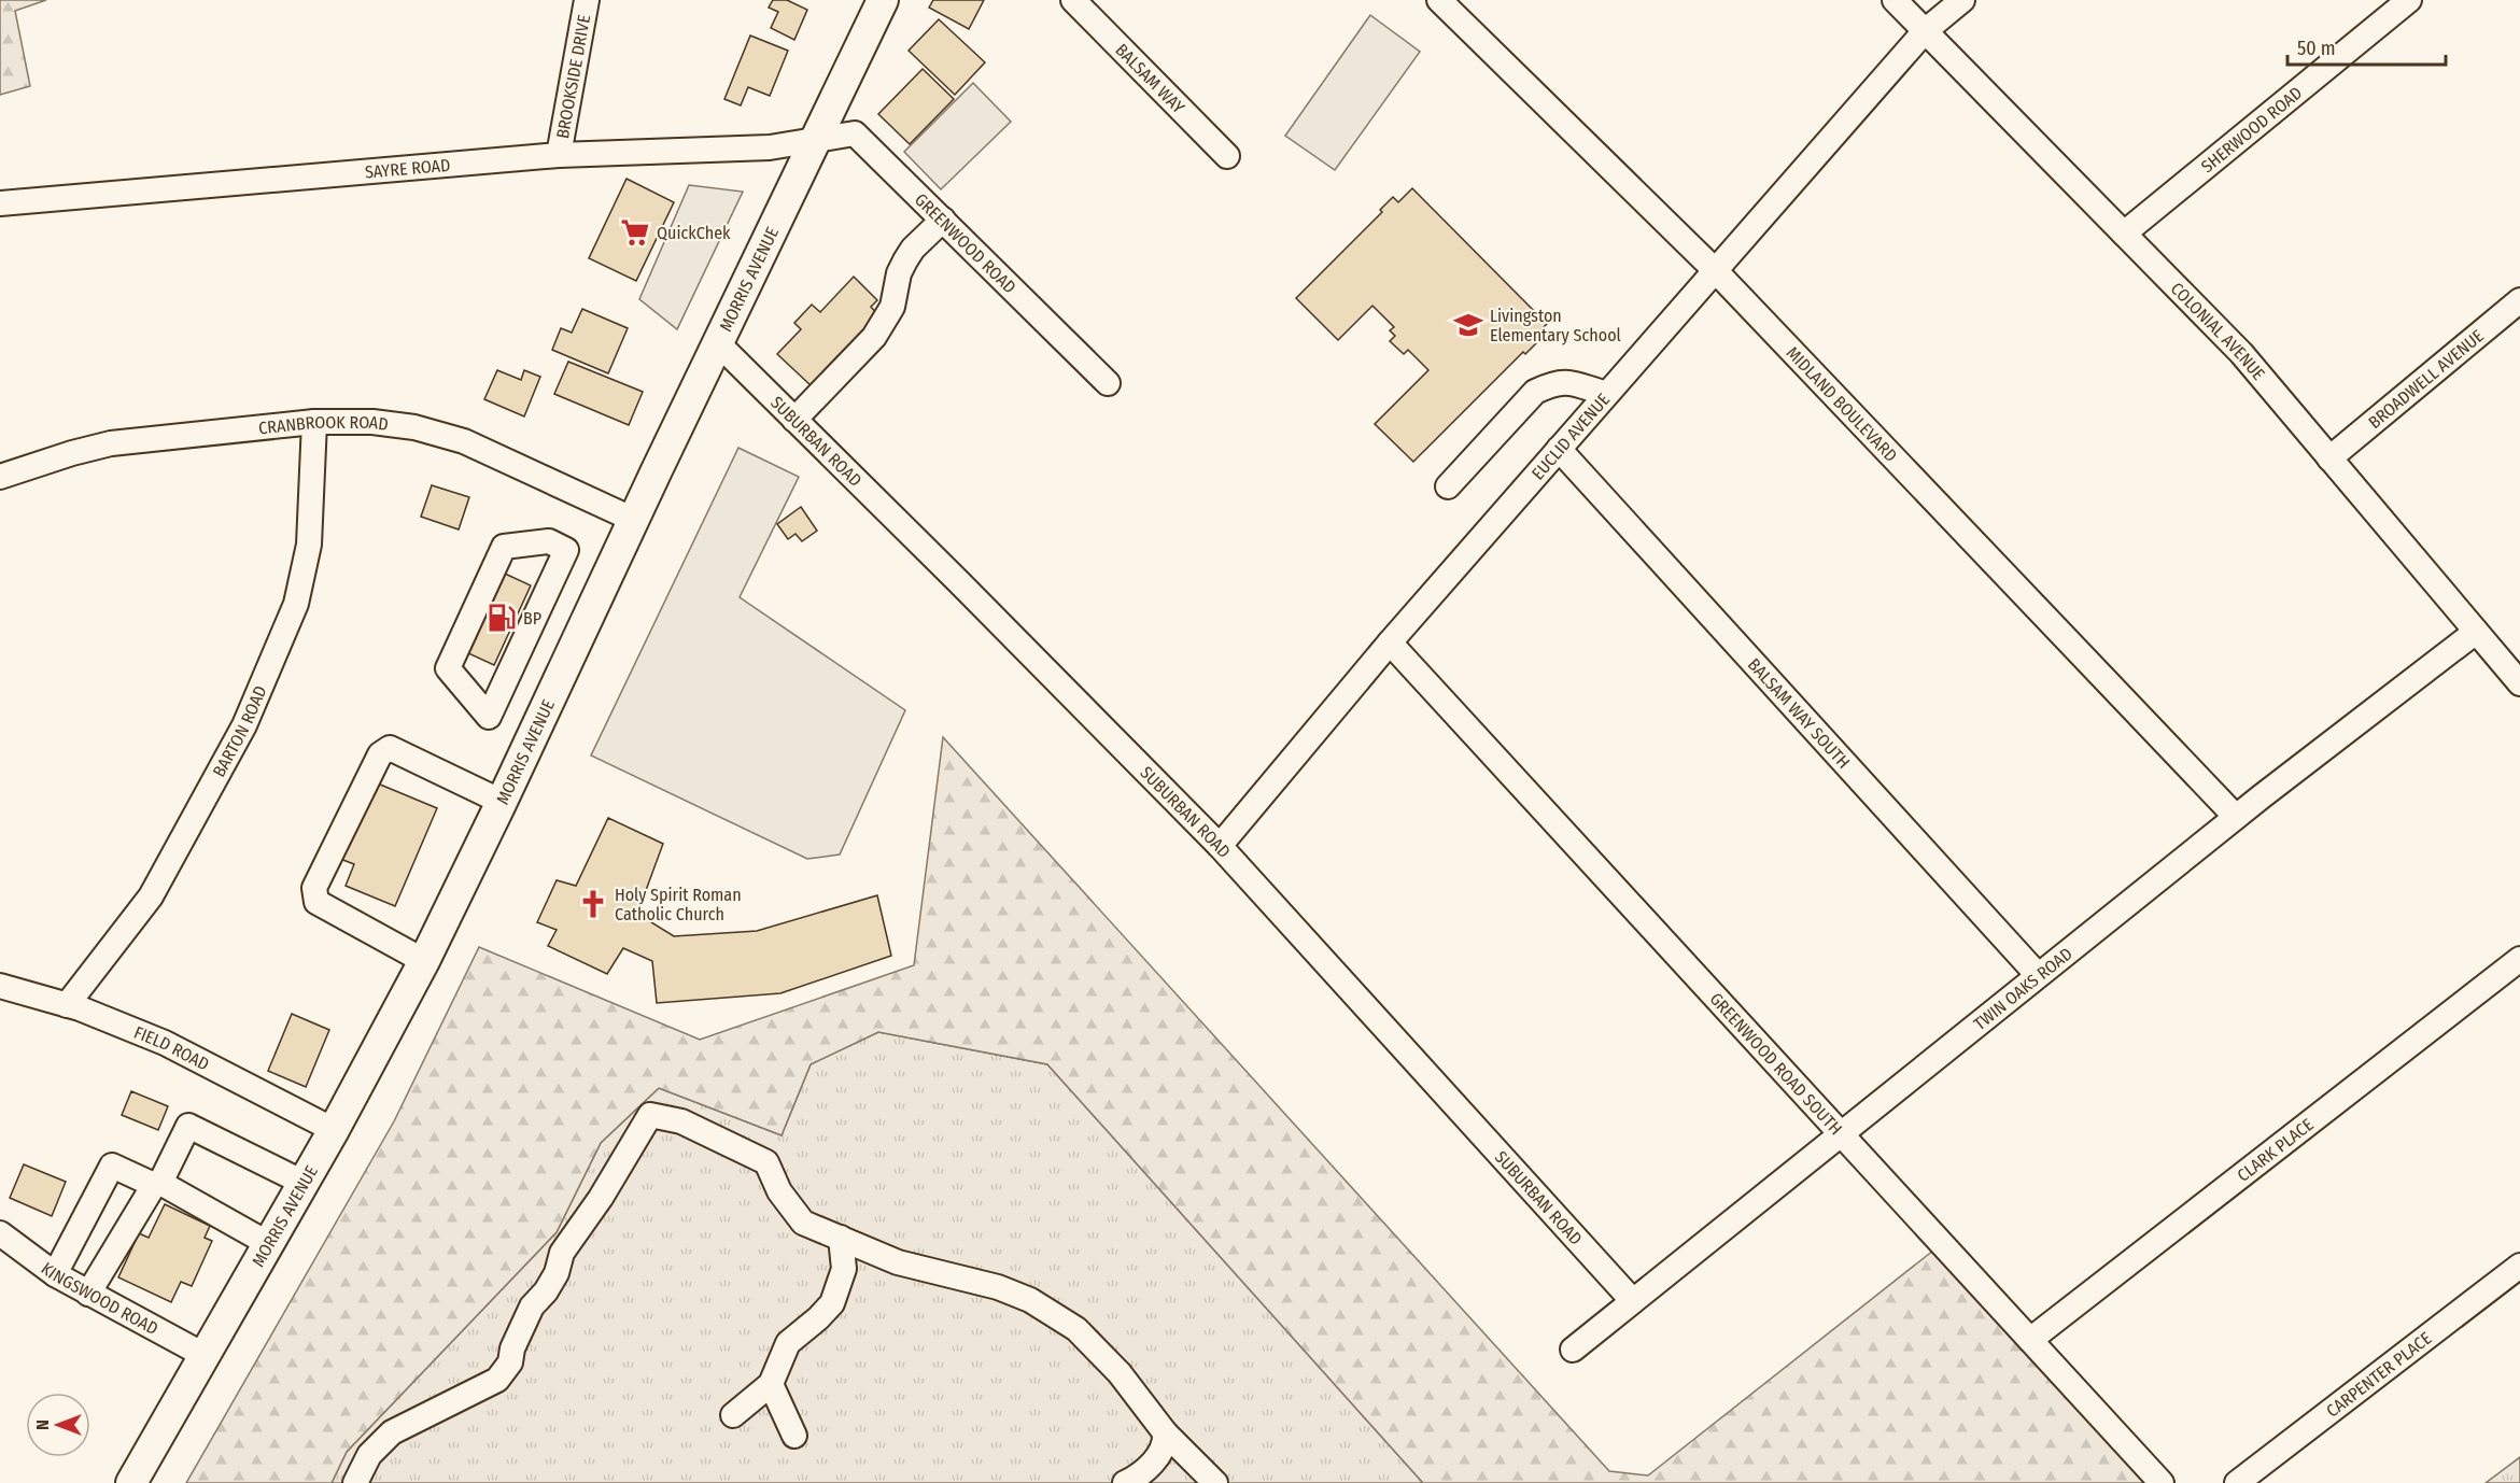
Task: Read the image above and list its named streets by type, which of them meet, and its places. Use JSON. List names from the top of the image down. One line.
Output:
{"streets":{"main road":["MORRIS AVENUE"],"street":["BROOKSIDE DRIVE","BALSAM WAY","SHERWOOD ROAD","SAYRE ROAD","GREENWOOD ROAD","COLONIAL AVENUE","BROADWELL AVENUE","MIDLAND BOULEVARD","CRANBROOK ROAD","EUCLID AVENUE","SUBURBAN ROAD","BALSAM WAY SOUTH","BARTON ROAD","TWIN OAKS ROAD","FIELD ROAD","GREENWOOD ROAD SOUTH","CLARK PLACE","KINGSWOOD ROAD","CARPENTER PLACE"]},"crossings":[["BROOKSIDE DRIVE","SAYRE ROAD"],["SHERWOOD ROAD","COLONIAL AVENUE"],["SAYRE ROAD","GREENWOOD ROAD"],["SAYRE ROAD","MORRIS AVENUE"],["GREENWOOD ROAD","MORRIS AVENUE"],["MORRIS AVENUE","CRANBROOK ROAD"],["MORRIS AVENUE","SUBURBAN ROAD"],["MORRIS AVENUE","FIELD ROAD"],["MORRIS AVENUE","KINGSWOOD ROAD"],["COLONIAL AVENUE","BROADWELL AVENUE"],["COLONIAL AVENUE","EUCLID AVENUE"],["COLONIAL AVENUE","TWIN OAKS ROAD"],["MIDLAND BOULEVARD","EUCLID AVENUE"],["MIDLAND BOULEVARD","TWIN OAKS ROAD"],["CRANBROOK ROAD","BARTON ROAD"],["EUCLID AVENUE","SUBURBAN ROAD"],["EUCLID AVENUE","BALSAM WAY SOUTH"],["EUCLID AVENUE","GREENWOOD ROAD SOUTH"],["SUBURBAN ROAD","TWIN OAKS ROAD"],["BALSAM WAY SOUTH","TWIN OAKS ROAD"],["BARTON ROAD","FIELD ROAD"],["TWIN OAKS ROAD","GREENWOOD ROAD SOUTH"],["GREENWOOD ROAD SOUTH","CLARK PLACE"]],"places":{"supermarket":["QuickChek"],"school or university":["Livingston Elementary School"],"fuel station":["BP"],"church":["Holy Spirit Roman Catholic Church"]},"scale_bar":"50 m","north":"left"}
